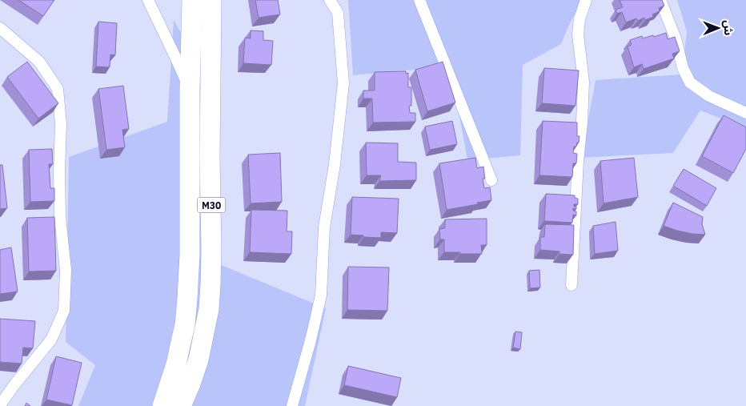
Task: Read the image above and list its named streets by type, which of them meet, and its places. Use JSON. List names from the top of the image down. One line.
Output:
{"streets":{"highway":["M30"]},"north":"right"}
